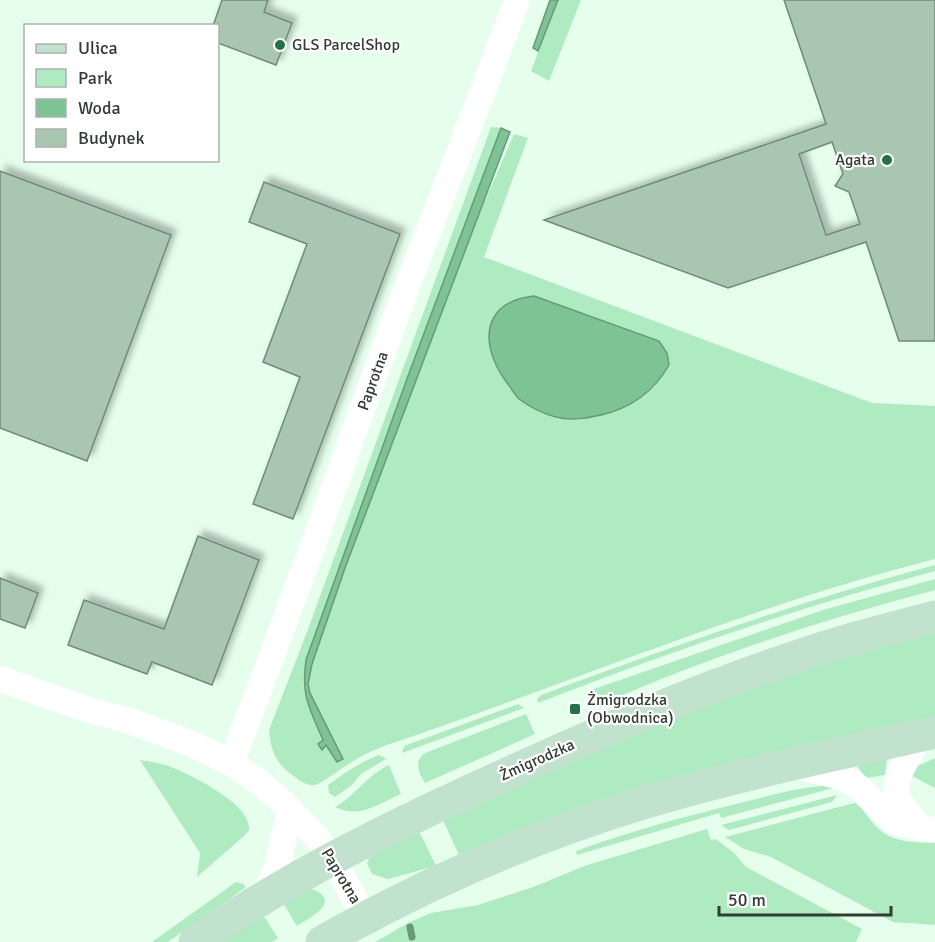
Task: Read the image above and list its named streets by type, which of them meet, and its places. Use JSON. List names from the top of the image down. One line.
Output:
{"streets":{"main road":["Żmigrodzka"],"street":["Paprotna"]},"crossings":[["Paprotna","Żmigrodzka"]],"places":{"other":["GLS ParcelShop","Agata"],"transit":["Żmigrodzka (Obwodnica)"]},"legend":["Ulica","Park","Woda","Budynek"],"scale_bar":"50 m"}
